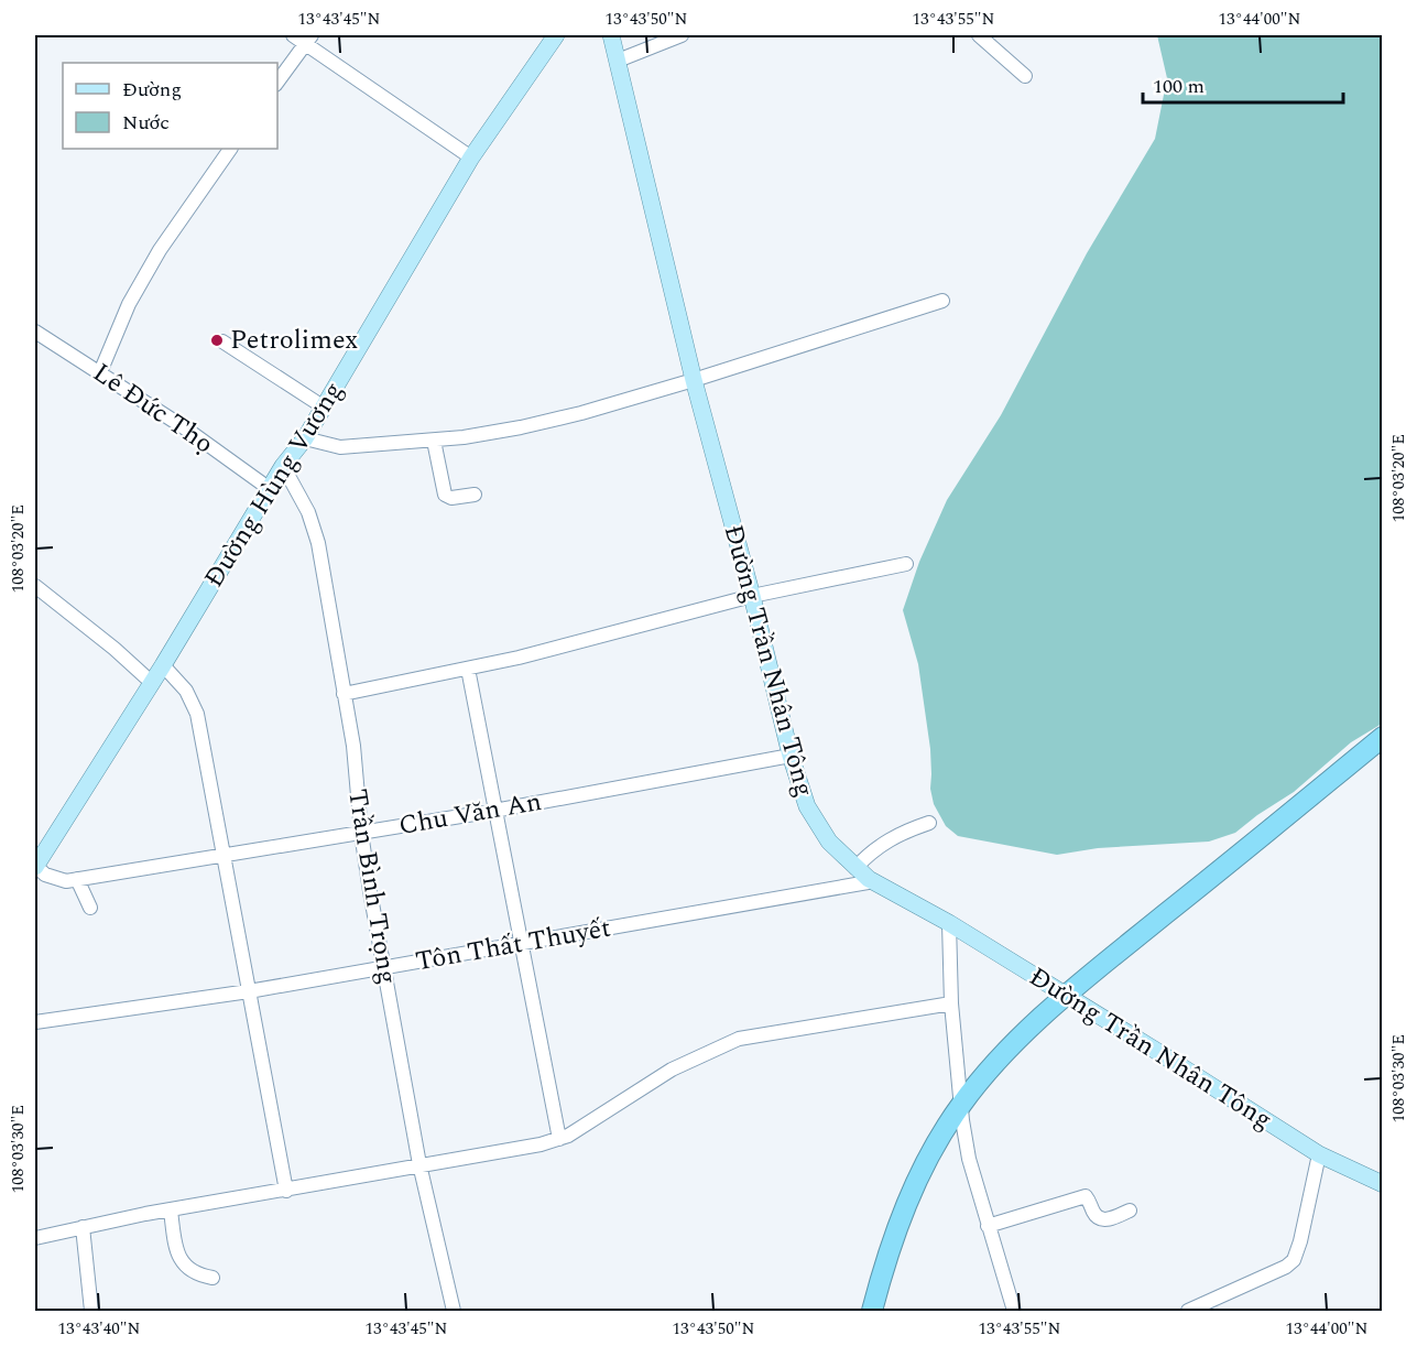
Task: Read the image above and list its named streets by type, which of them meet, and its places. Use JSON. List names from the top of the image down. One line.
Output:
{"streets":{"main road":["Đường Hùng Vương","Đường Trần Nhân Tông"],"street":["Lê Đức Thọ","Chu Văn An","Trần Bình Trọng","Tôn Thất Thuyết"]},"crossings":[["Lê Đức Thọ","Đường Hùng Vương"],["Đường Hùng Vương","Chu Văn An"],["Đường Hùng Vương","Trần Bình Trọng"],["Đường Trần Nhân Tông","Chu Văn An"],["Đường Trần Nhân Tông","Tôn Thất Thuyết"],["Chu Văn An","Trần Bình Trọng"],["Trần Bình Trọng","Tôn Thất Thuyết"]],"places":["Petrolimex"],"legend":["Đường","Nước"],"scale_bar":"100 m","coordinates":["13°43'45\"N","13°43'50\"N","13°43'55\"N","13°44'00\"N","108°03'20\"E","108°03'30\"E","13°43'40\"N"]}
